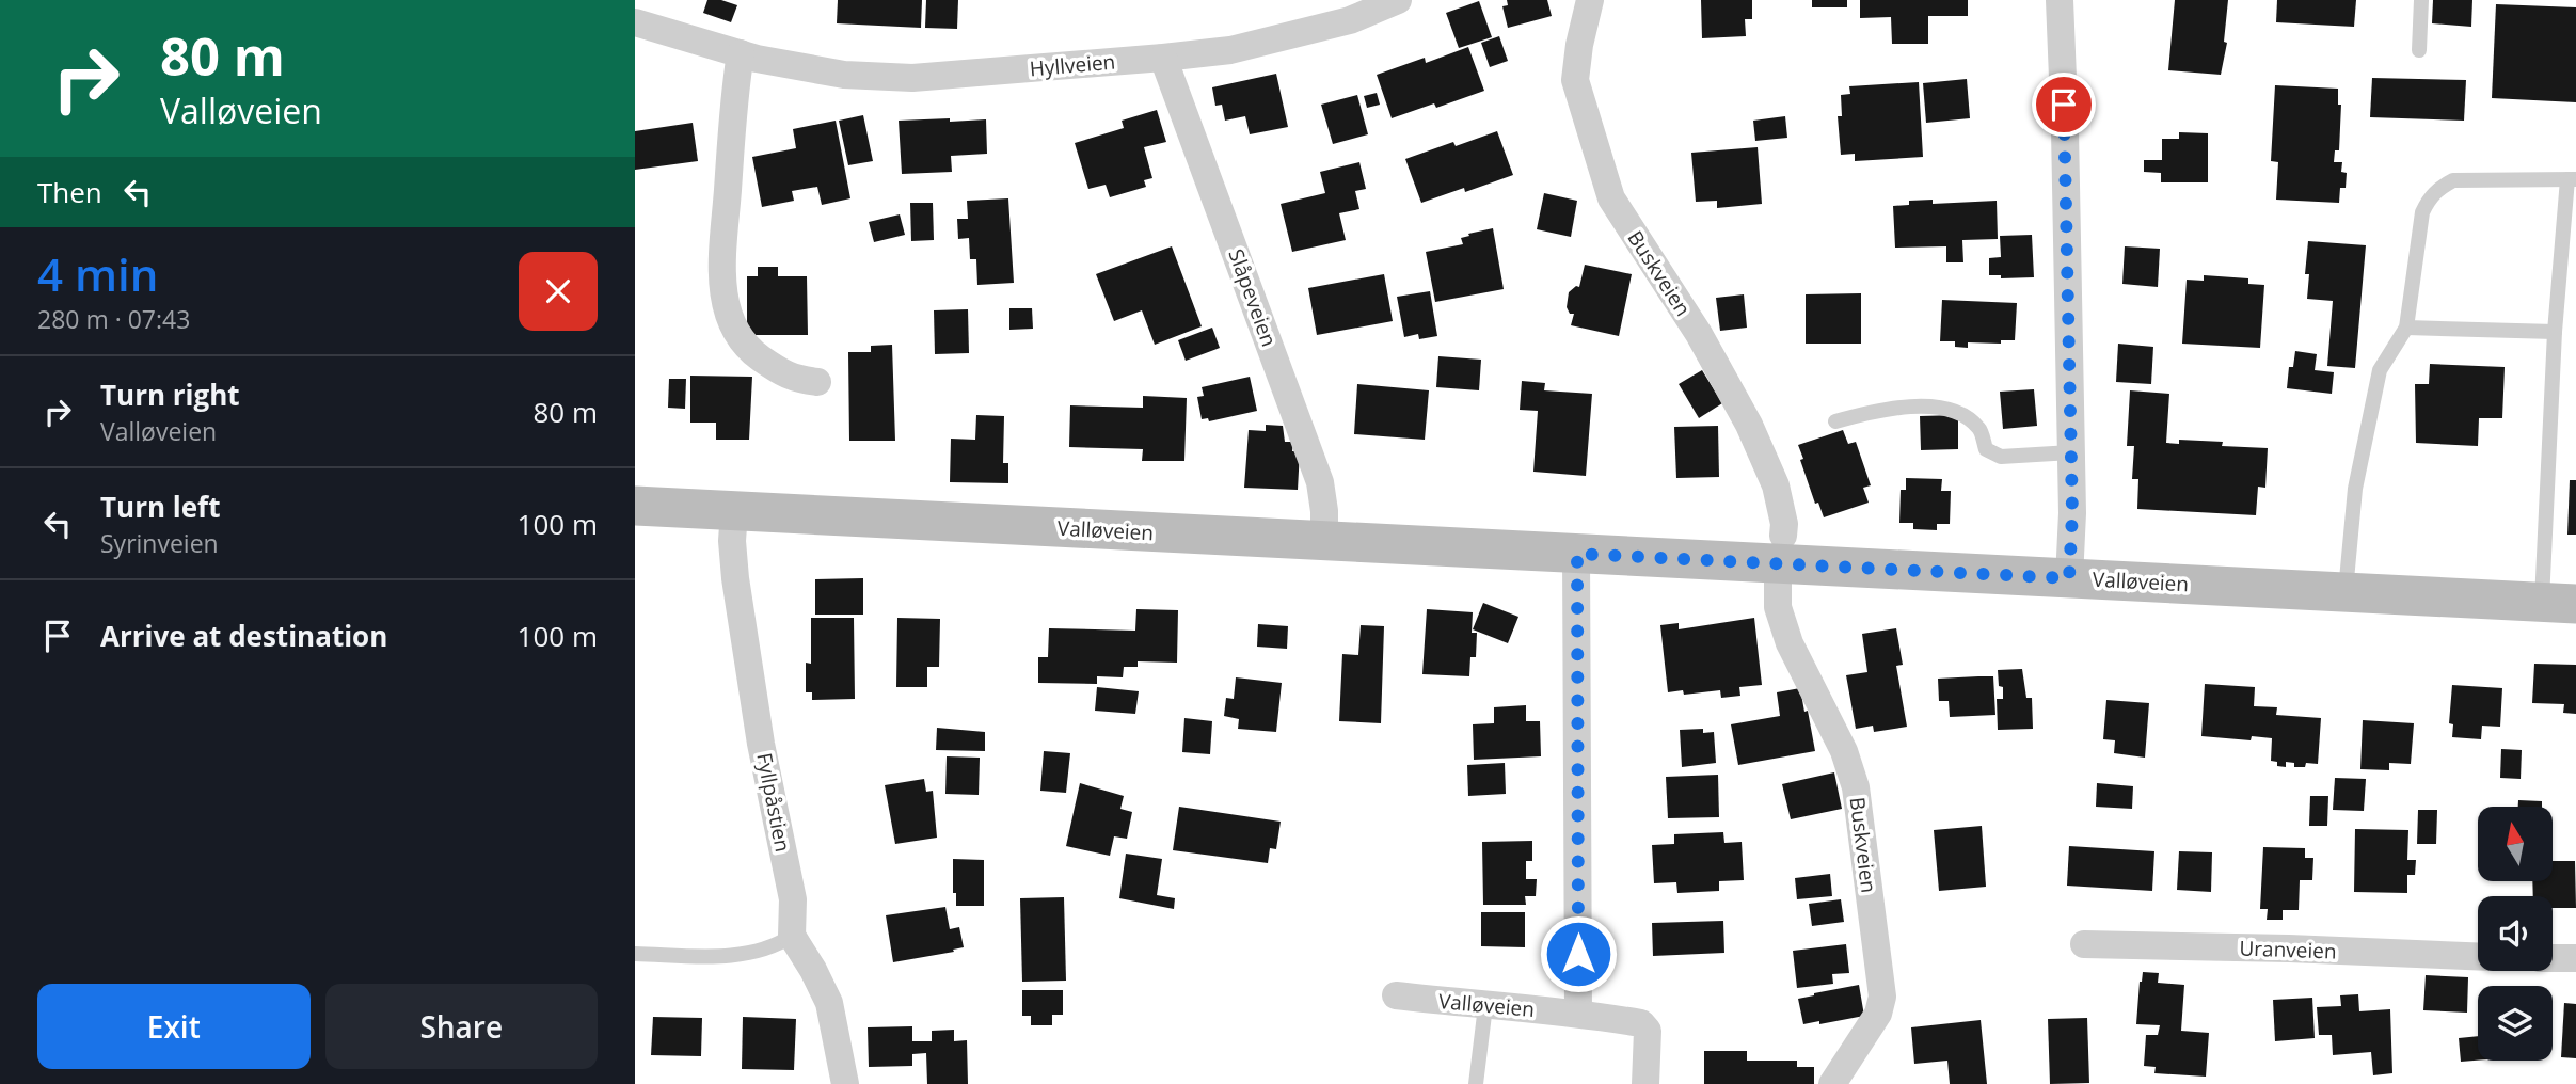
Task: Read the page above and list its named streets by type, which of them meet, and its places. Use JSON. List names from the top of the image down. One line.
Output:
{"streets":{"main road":["Valløveien"],"street":["Hyllveien","Buskveien","Slåpeveien","Fyllpåstien","Uranveien"]},"crossings":[["Hyllveien","Slåpeveien"],["Buskveien","Valløveien"],["Slåpeveien","Valløveien"],["Valløveien","Fyllpåstien"]],"north":"top","page":{"turn":["80 m","Valløveien"],"then":"Then","heading":["4 min","280 m · 07:43"],"list":[{"name":"Turn right","note":"Valløveien","value":"80 m"},{"name":"Turn left","note":"Syrinveien","value":"100 m"},{"name":"Arrive at destination","value":"100 m"}],"buttons":["Exit","Share"]}}
